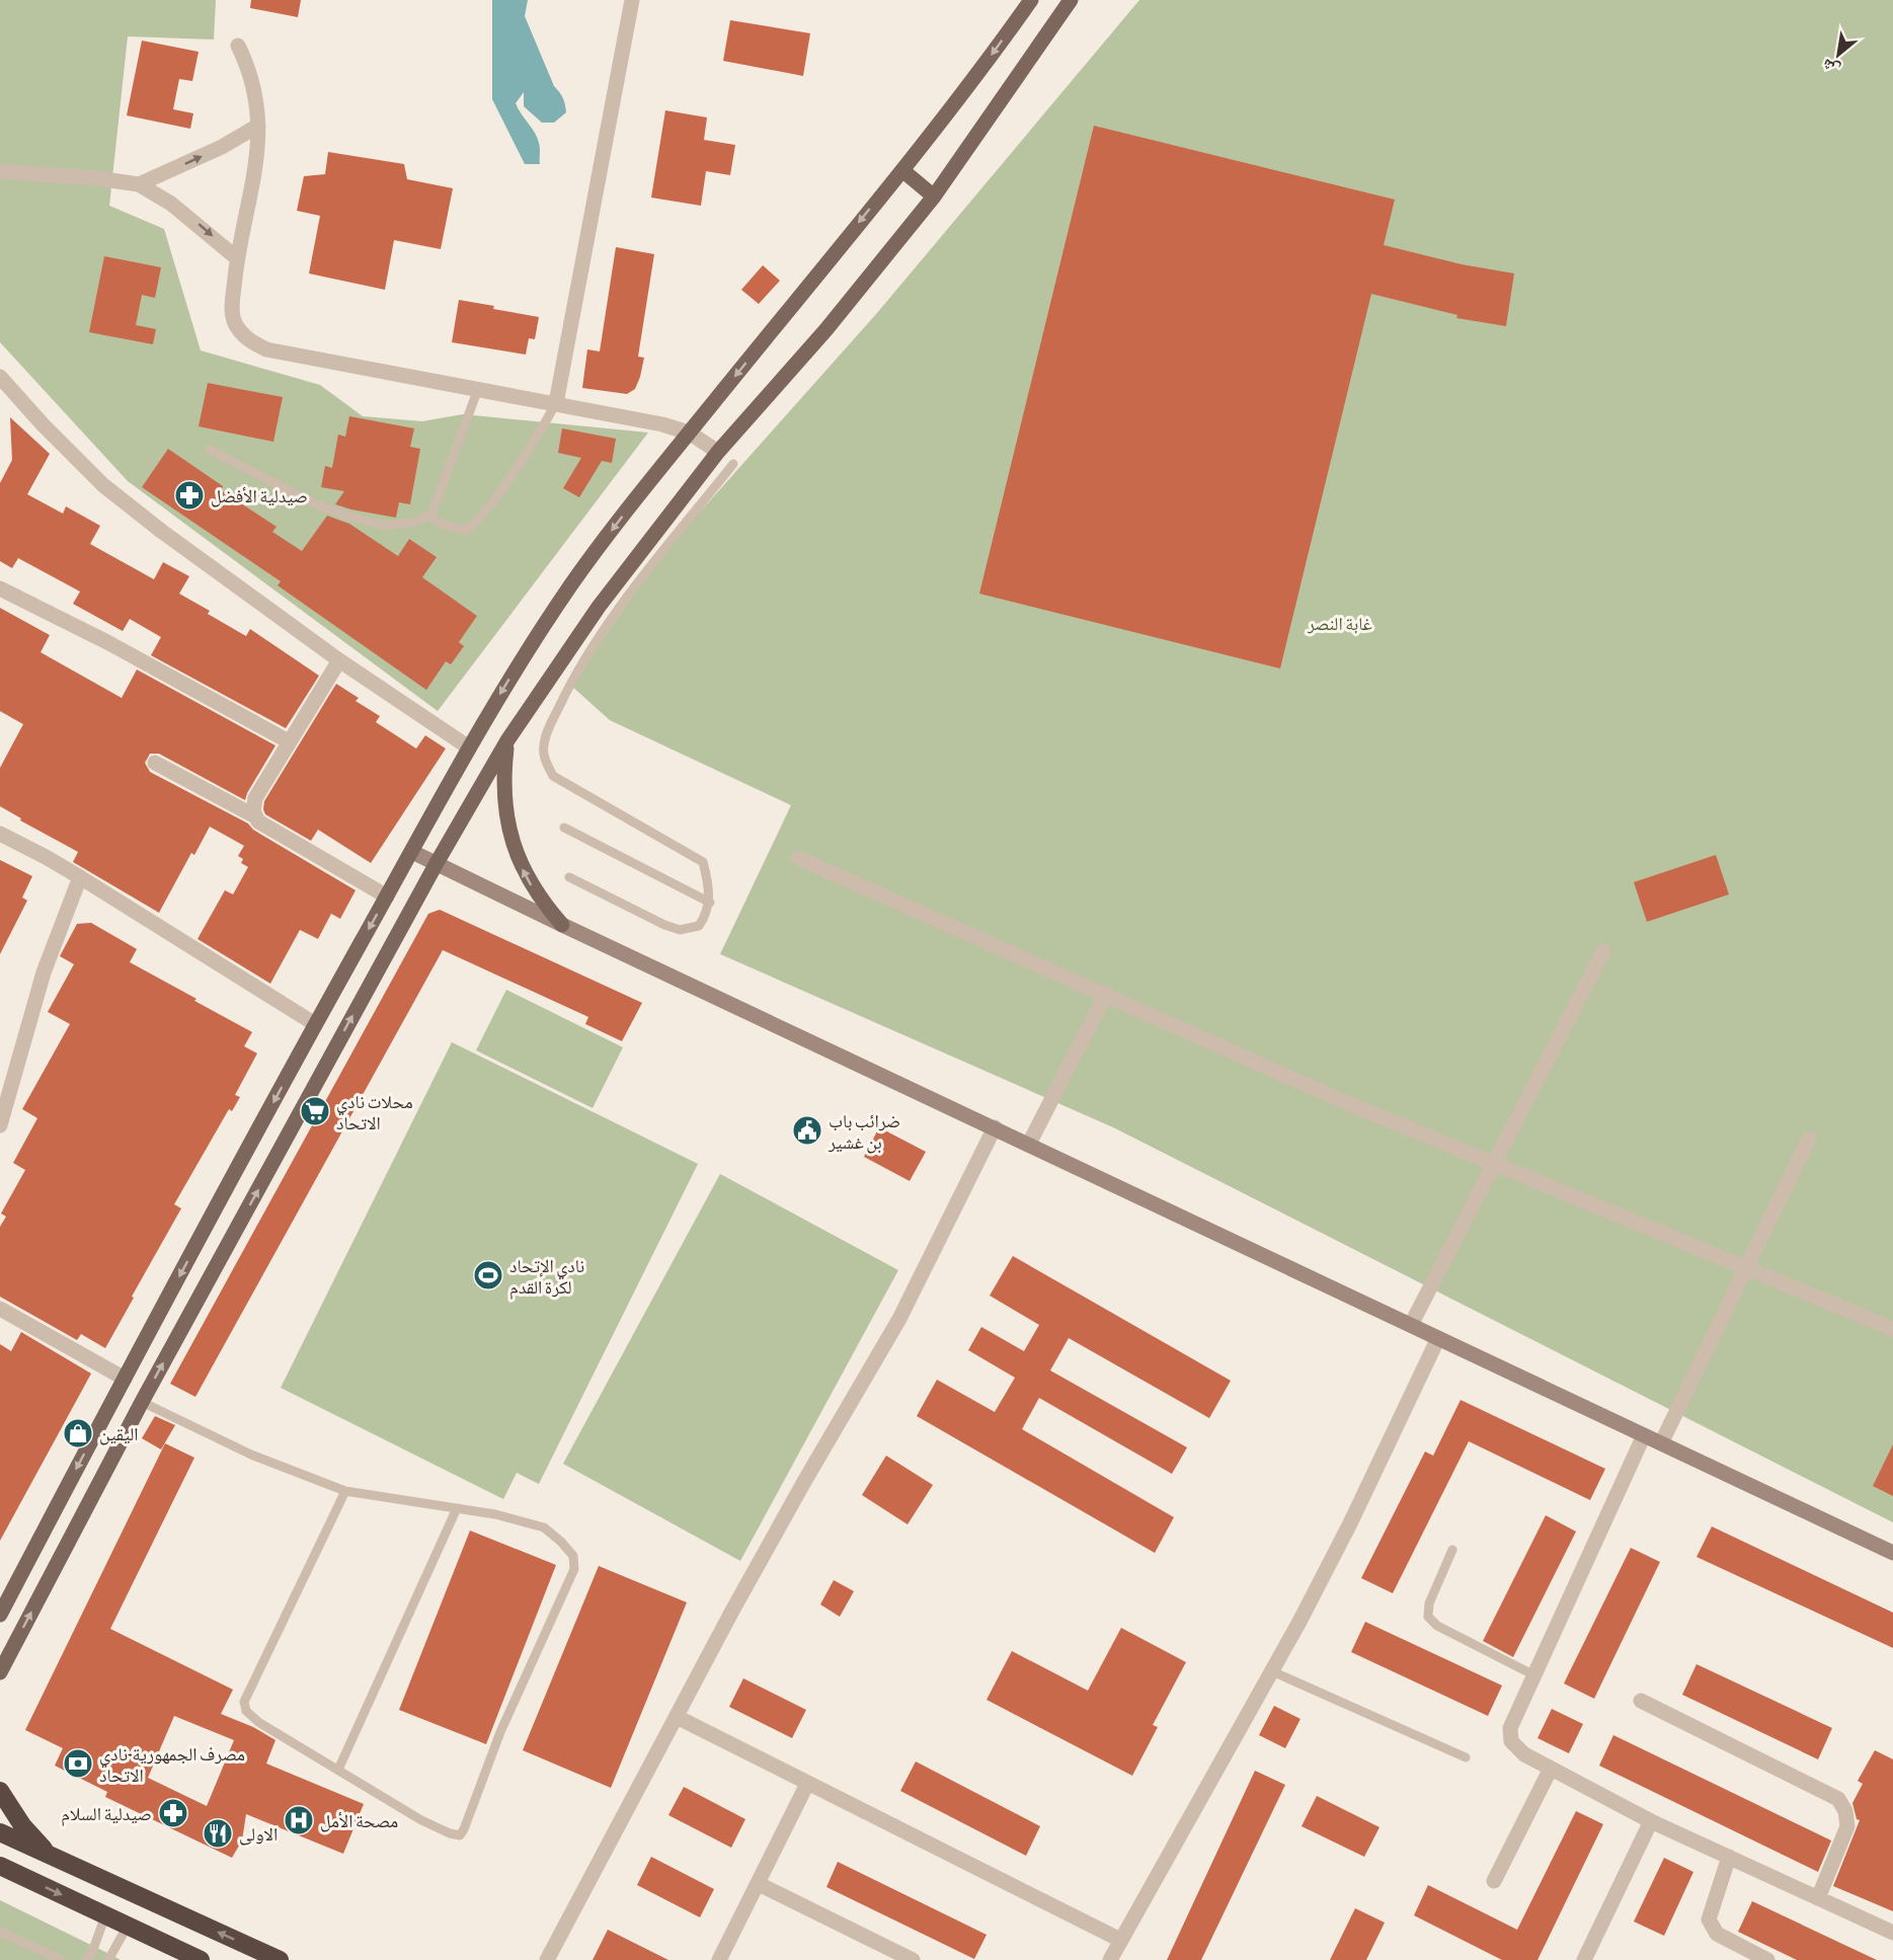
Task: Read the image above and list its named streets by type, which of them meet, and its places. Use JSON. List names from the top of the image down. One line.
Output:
{"parks":["غابة النصر"],"places":{"pharmacy":["صيدلية الأفضل","صيدلية السلام"],"supermarket":["محلات نادي الاتحاد"],"public building":["ضرائب باب بن غشير"],"sports":["نادي الإتحاد لكرة القدم"],"shop":["اليقين"],"bank":["مصرف الجمهورية-نادي الاتحاد"],"hospital":["مصحة الأمل"],"restaurant":["الاولى"]},"north":"bottom left"}
